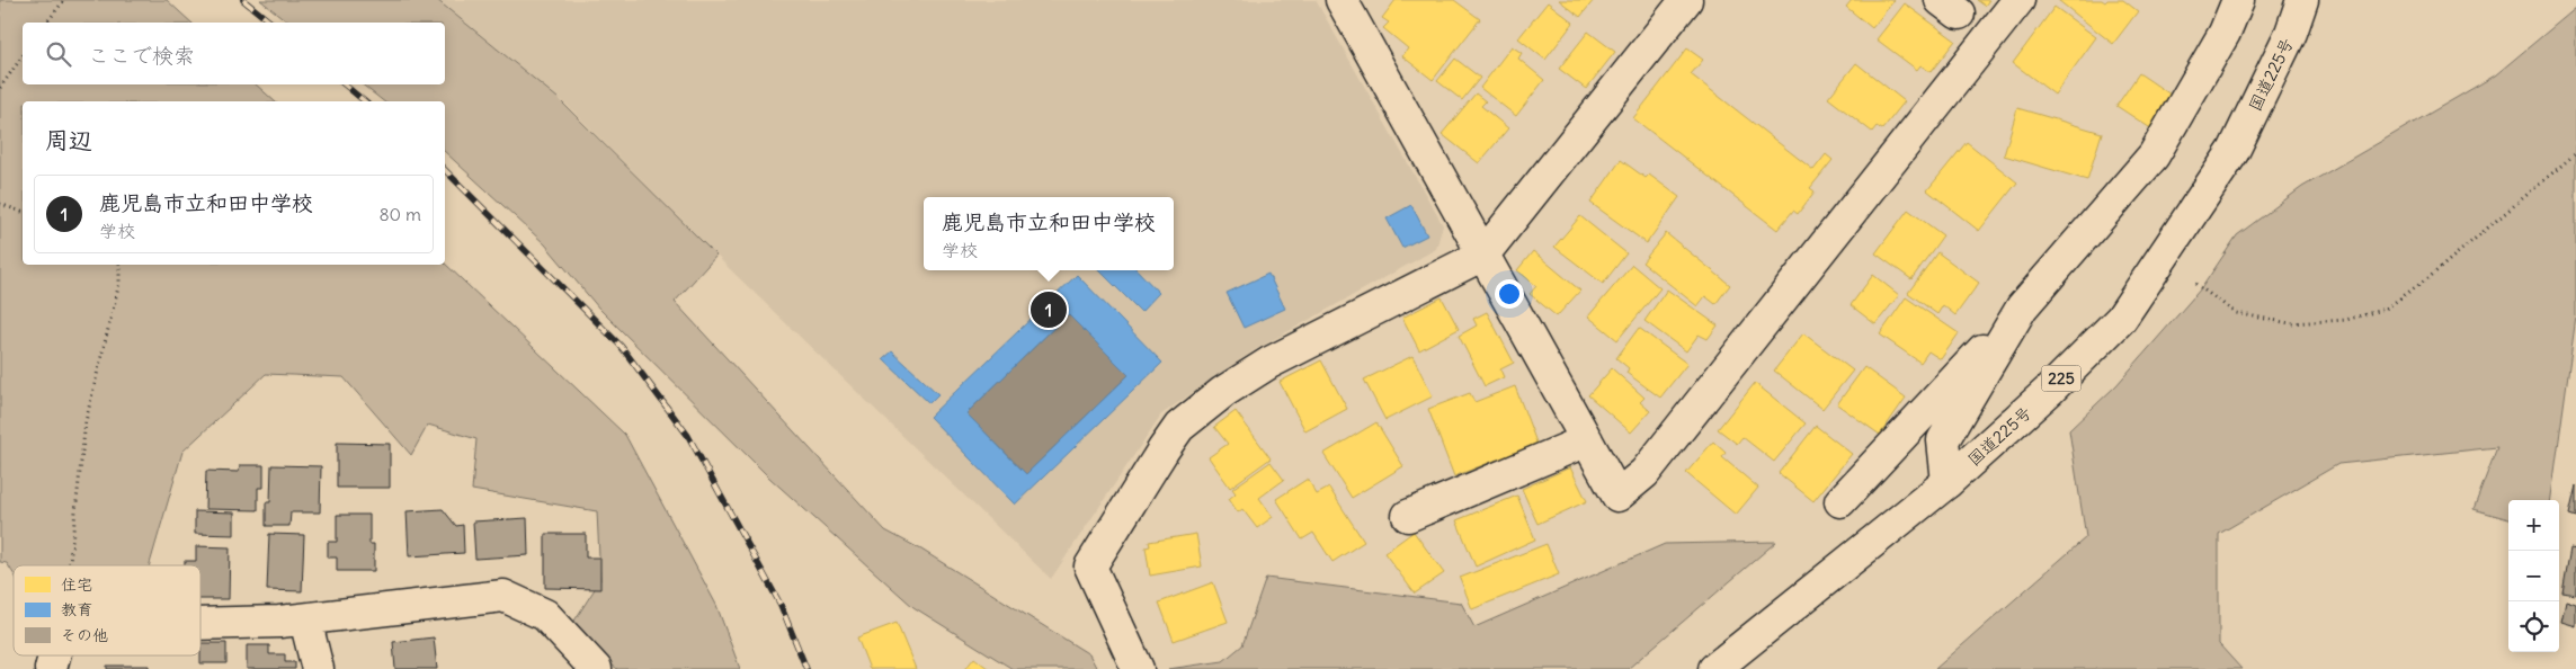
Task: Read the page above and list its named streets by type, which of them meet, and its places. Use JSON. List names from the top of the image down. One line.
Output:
{"streets":{"main road":["国道225号","225"]},"legend":["住宅","教育","その他"],"page":{"search":"ここで検索","heading":"周辺","list":[{"mark":"1","name":"鹿児島市立和田中学校","note":"学校","value":"80 m"}],"popup":["鹿児島市立和田中学校","学校"],"pins":"1","map_buttons":["+","−"]}}
